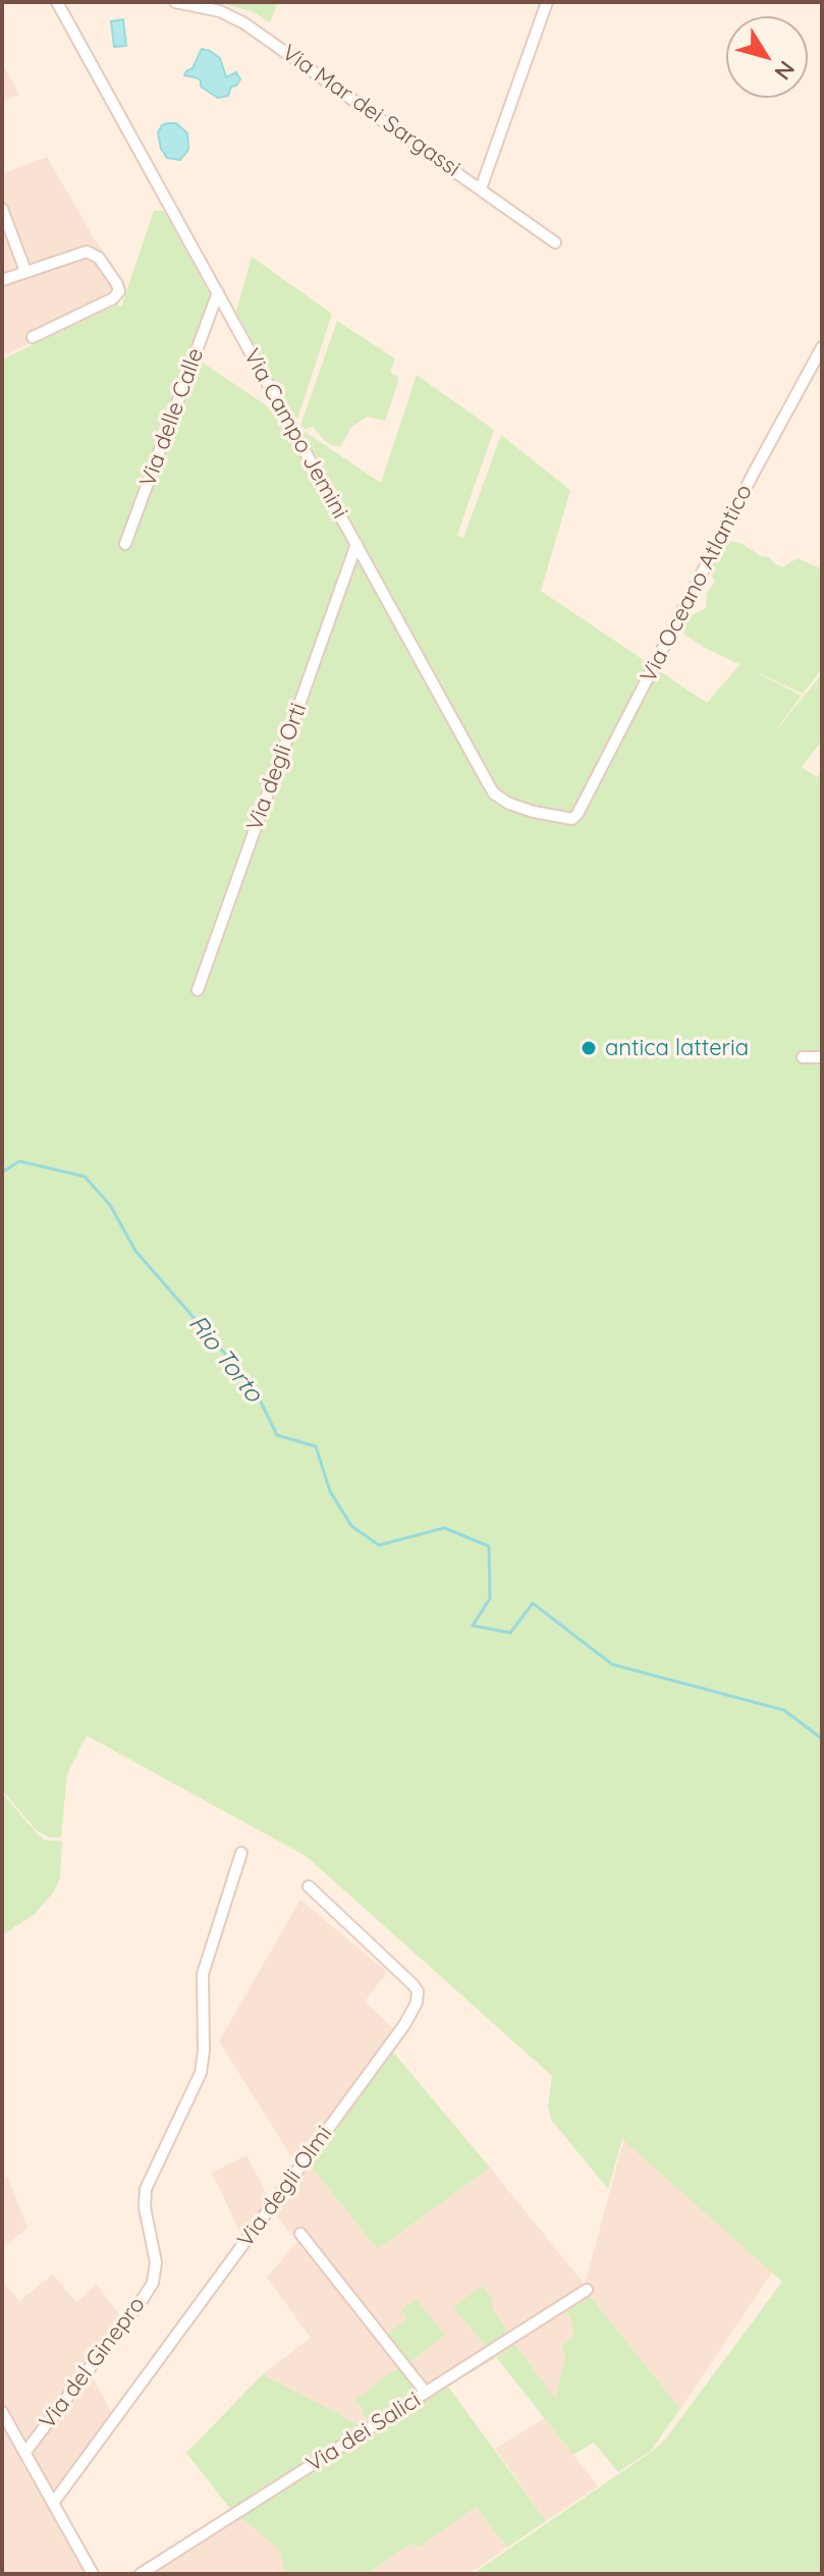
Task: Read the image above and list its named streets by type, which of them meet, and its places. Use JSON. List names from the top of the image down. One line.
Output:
{"streets":{"street":["Via Mar dei Sargassi","Via delle Calle","Via Campo Jemini","Via Oceano Atlantico","Via degli Orti","Via degli Olmi","Via del Ginepro","Via dei Salici"]},"crossings":[["Via delle Calle","Via Campo Jemini"],["Via Campo Jemini","Via Oceano Atlantico"],["Via Campo Jemini","Via degli Orti"]],"water":["Rio Torto"],"places":["antica latteria"],"north":"bottom right"}
